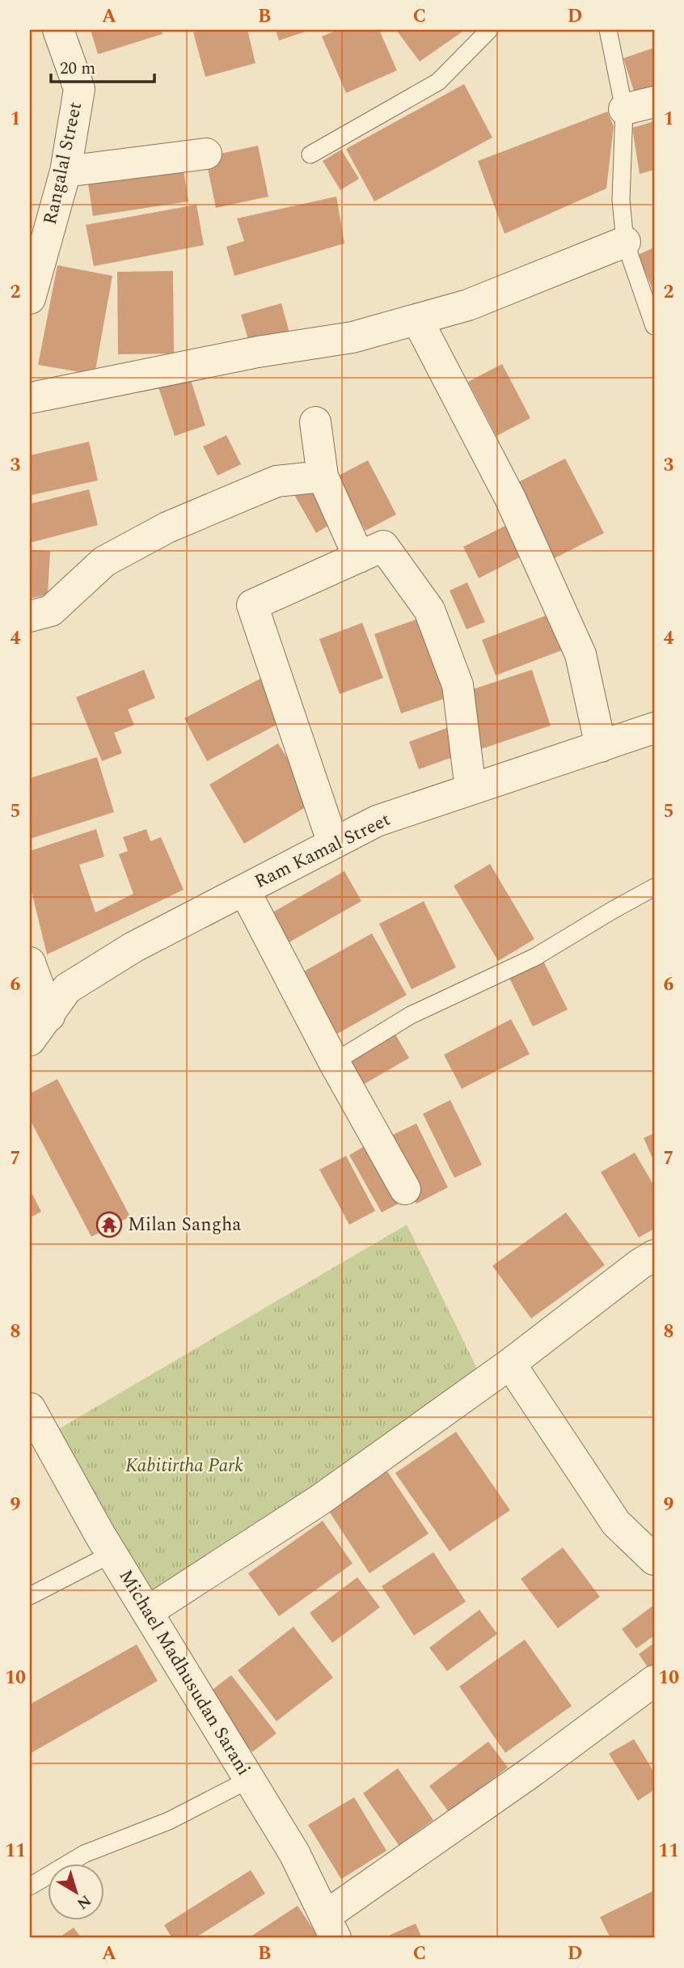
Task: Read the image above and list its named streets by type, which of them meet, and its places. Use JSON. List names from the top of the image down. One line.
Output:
{"streets":{"street":["Rangalal Street","Ram Kamal Street","Michael Madhusudan Sarani"]},"parks":["Kabitirtha Park"],"places":{"temple":["Milan Sangha"]},"scale_bar":"20 m","north":"bottom right","grid":{"columns":["A","B","C","D"],"rows":["1","2","3","4","5","6","7","8","9","10","11"]}}
